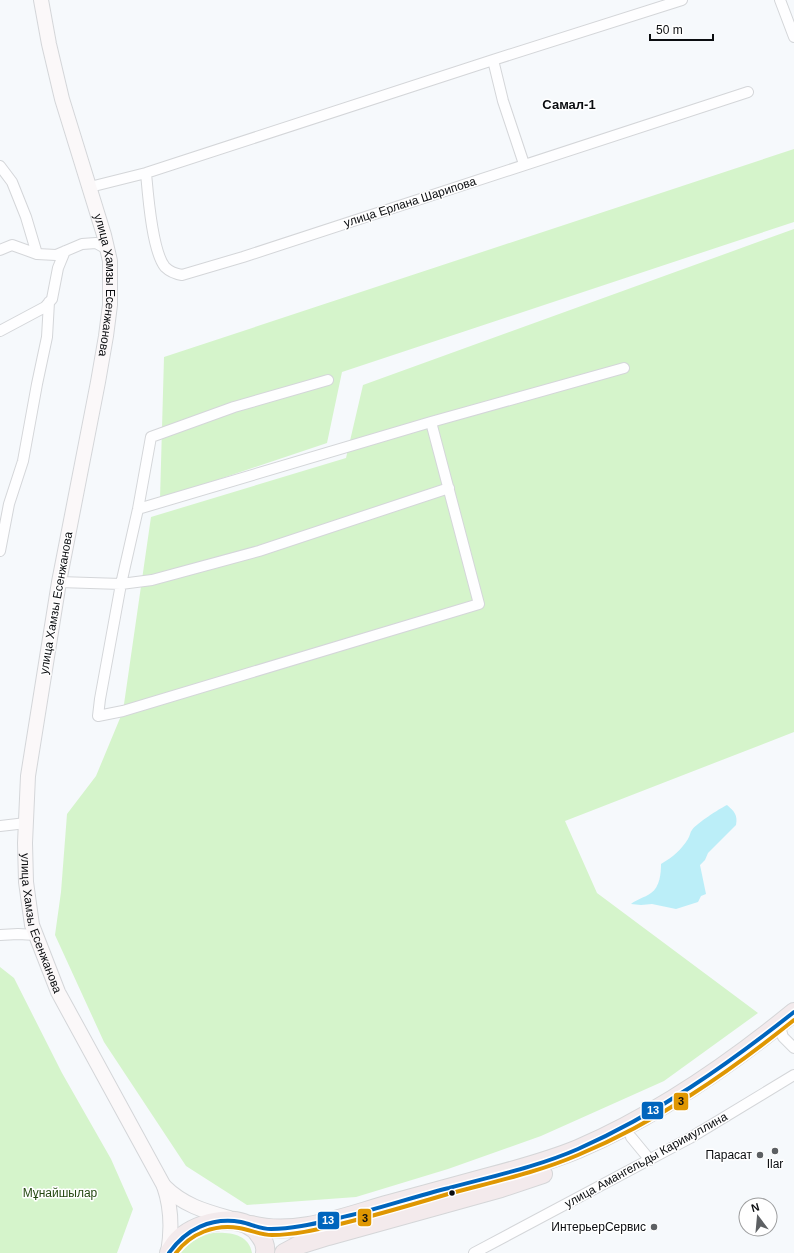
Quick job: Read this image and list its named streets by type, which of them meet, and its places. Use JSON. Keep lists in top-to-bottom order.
{
  "streets": {
    "street": ["улица Ерлана Шарипова", "улица Хамзы Есенжанова", "улица Амангельды Каримуллина"]
  },
  "districts": ["Самал-1"],
  "parks": ["Мұнайшылар"],
  "places": ["Ilar", "Парасат", "ИнтерьерСервис"],
  "lines": ["transit line 13", "transit line 3"],
  "scale_bar": "50 m",
  "north": "top"
}
